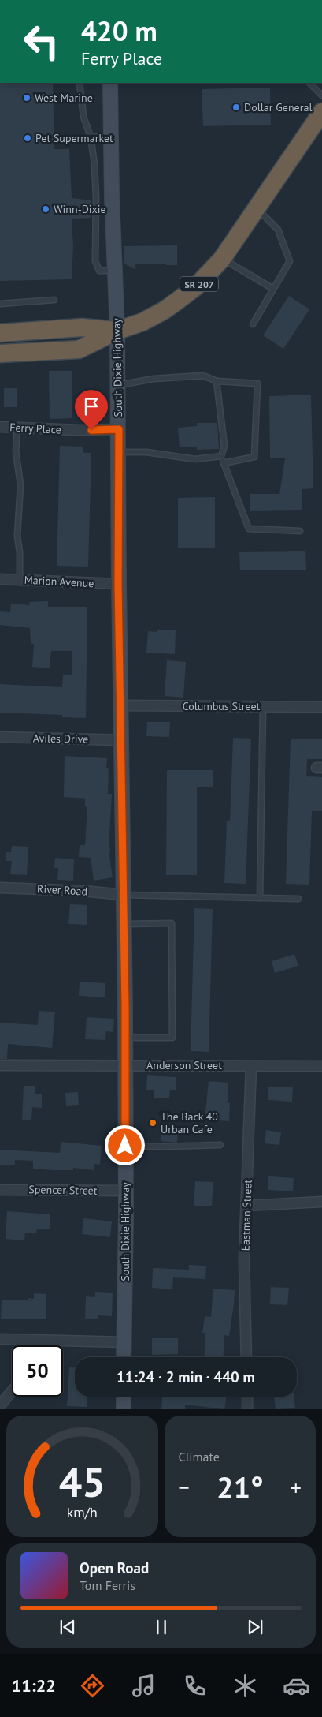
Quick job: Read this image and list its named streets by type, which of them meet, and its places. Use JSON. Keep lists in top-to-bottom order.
{
  "streets": {
    "highway": ["SR 207"],
    "main road": ["South Dixie Highway"],
    "street": [
      "Ferry Place",
      "Marion Avenue",
      "Columbus Street",
      "Aviles Drive",
      "River Road",
      "Anderson Street",
      "Spencer Street",
      "Eastman Street"
    ]
  },
  "crossings": [
    ["SR 207", "South Dixie Highway"],
    ["South Dixie Highway", "Ferry Place"],
    ["South Dixie Highway", "Marion Avenue"],
    ["South Dixie Highway", "Columbus Street"],
    ["South Dixie Highway", "Aviles Drive"],
    ["South Dixie Highway", "River Road"],
    ["South Dixie Highway", "Anderson Street"],
    ["South Dixie Highway", "Spencer Street"],
    ["Anderson Street", "Eastman Street"]
  ],
  "places": [
    "West Marine",
    "Dollar General",
    "Pet Supermarket",
    "Winn-Dixie",
    "The Back 40 Urban Cafe"
  ],
  "page": {
    "turn": ["420 m", "Ferry Place"],
    "limit": "50",
    "trip": "11:24 · 2 min · 440 m",
    "tile": "Climate",
    "heat": ["−", "21°", "+"],
    "song": ["Open Road", "Tom Ferris"],
    "tabs": "11:22",
    "gauge": ["45", "km/h"]
  }
}
